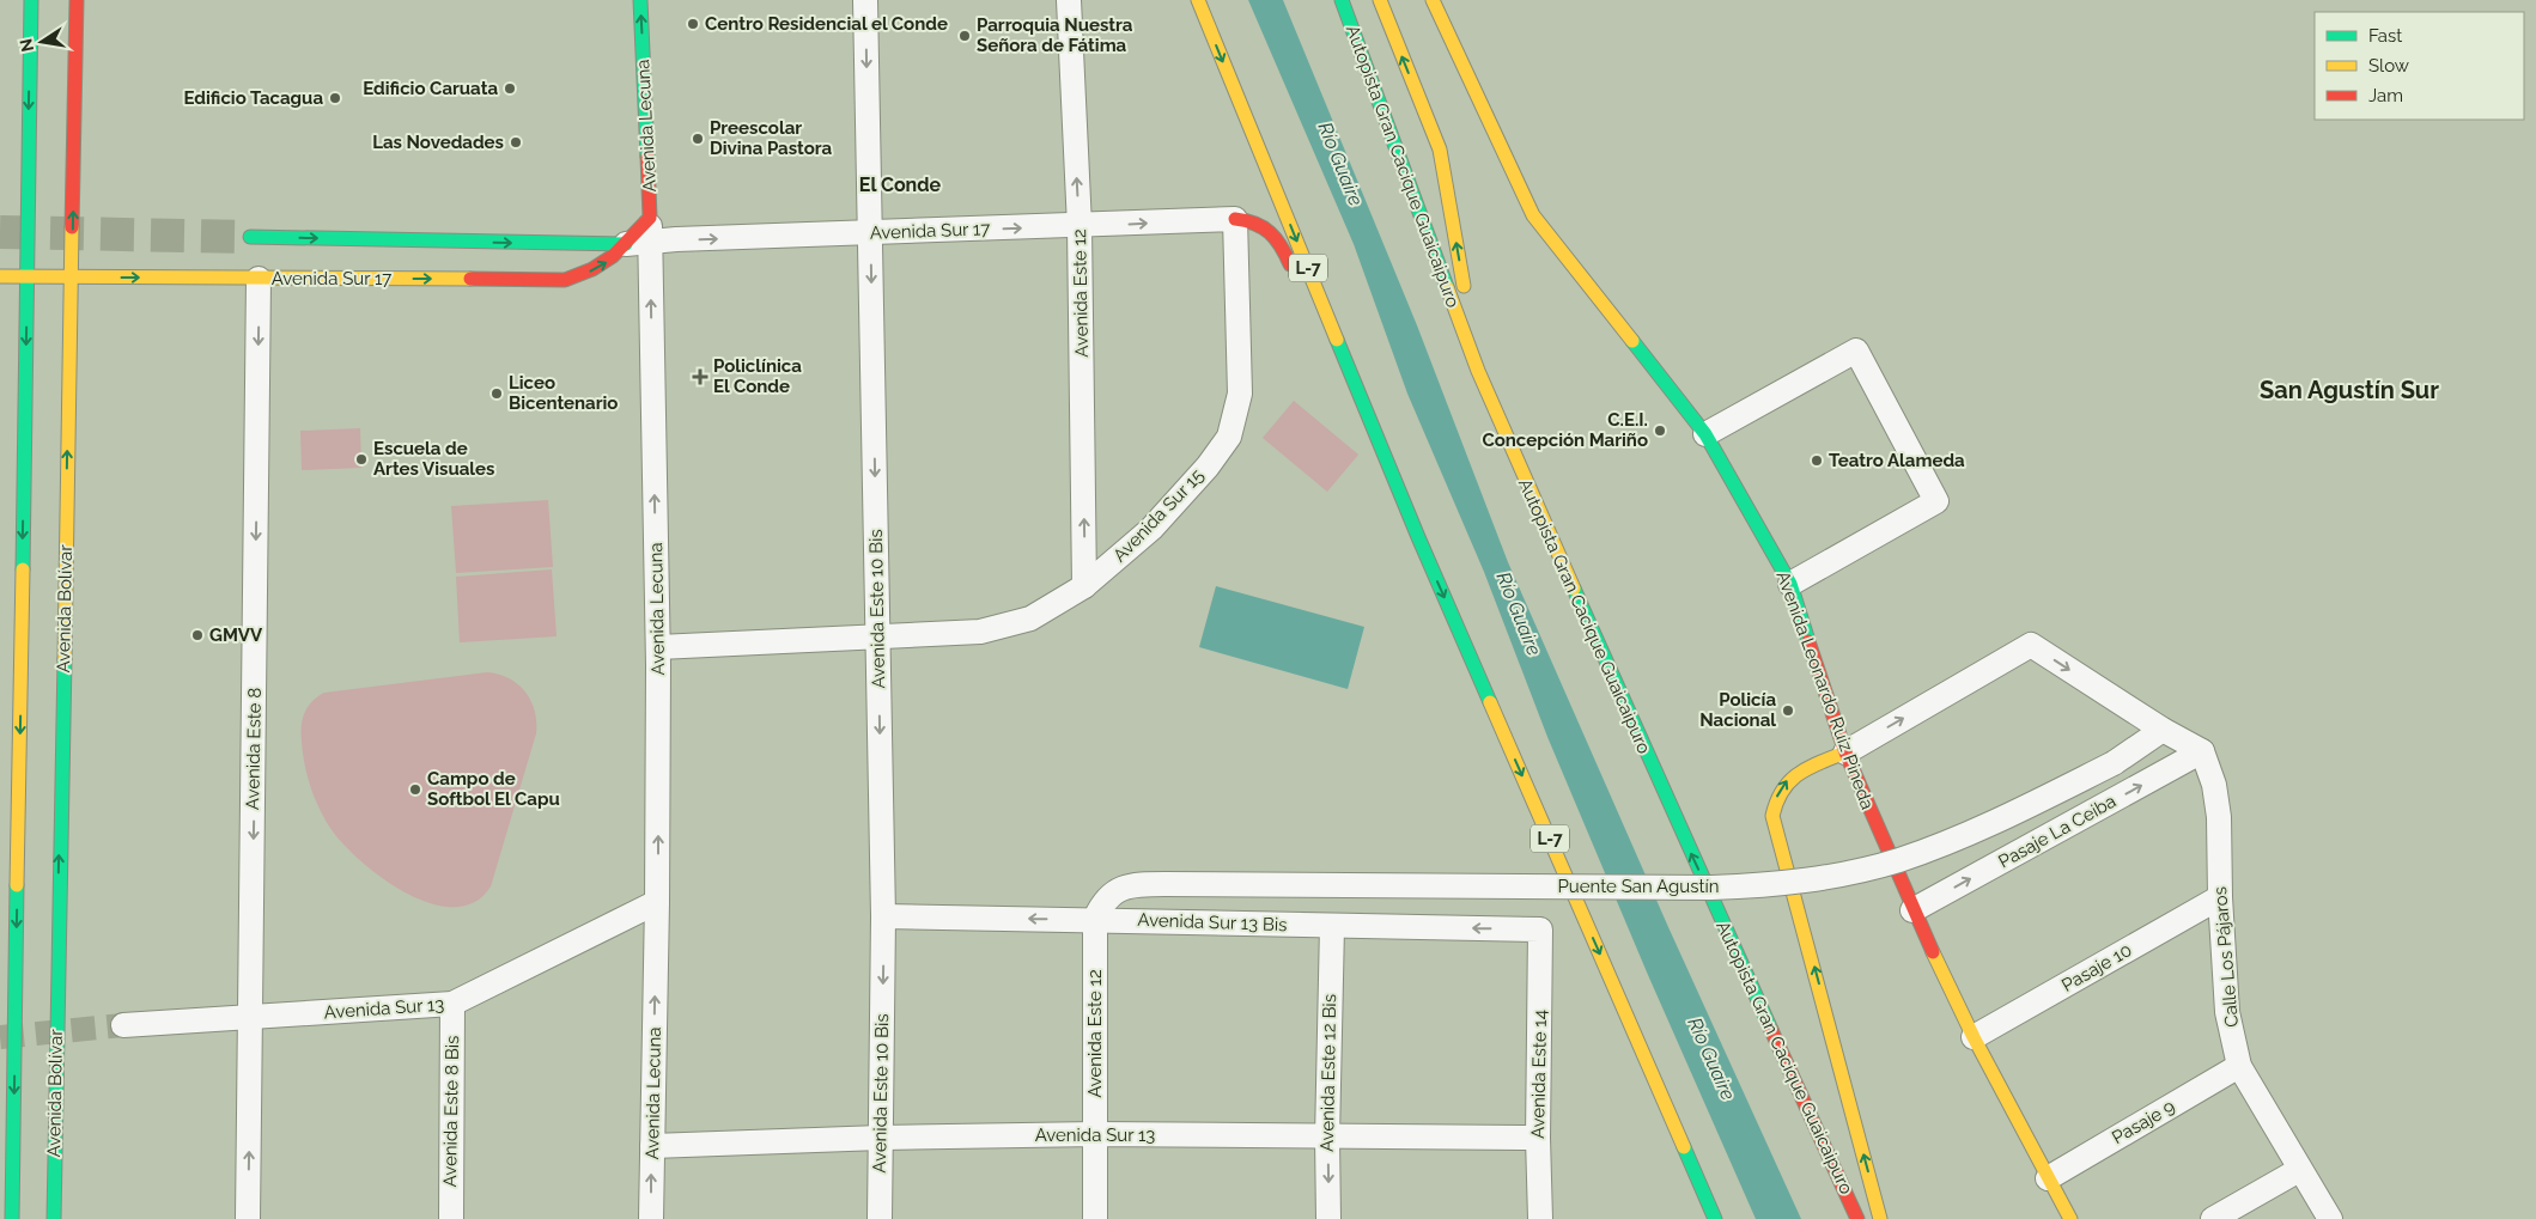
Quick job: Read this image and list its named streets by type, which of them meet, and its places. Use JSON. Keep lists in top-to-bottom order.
{
  "streets": {
    "main road": [
      "Avenida Lecuna",
      "Autopista Gran Cacique Guaicaipuro",
      "Avenida Sur 17",
      "L-7",
      "Avenida Bolívar",
      "Avenida Leonardo Ruiz Pineda"
    ],
    "street": [
      "Avenida Este 12",
      "Avenida Sur 15",
      "Avenida Este 10 Bis",
      "Avenida Este 8",
      "Pasaje La Ceiba",
      "Puente San Agustín",
      "Avenida Sur 13 Bis",
      "Calle Los Pájaros",
      "Pasaje 10",
      "Avenida Sur 13",
      "Avenida Este 12 Bis",
      "Avenida Este 14",
      "Avenida Este 8 Bis",
      "Pasaje 9"
    ]
  },
  "crossings": [
    ["Avenida Lecuna", "Avenida Sur 17"],
    ["Avenida Lecuna", "Avenida Sur 15"],
    ["Avenida Lecuna", "Avenida Sur 13"],
    ["Avenida Sur 17", "Avenida Este 12"],
    ["Avenida Sur 17", "Avenida Sur 15"],
    ["Avenida Sur 17", "Avenida Bolívar"],
    ["Avenida Sur 17", "Avenida Este 10 Bis"],
    ["Avenida Sur 17", "Avenida Este 8"],
    ["Avenida Este 12", "Avenida Sur 15"],
    ["Avenida Este 12", "Puente San Agustín"],
    ["Avenida Este 12", "Avenida Sur 13 Bis"],
    ["Avenida Este 12", "Avenida Sur 13"],
    ["Avenida Sur 15", "Avenida Este 10 Bis"],
    ["Avenida Este 10 Bis", "Avenida Sur 13 Bis"],
    ["Avenida Este 10 Bis", "Avenida Sur 13"],
    ["Avenida Leonardo Ruiz Pineda", "Pasaje La Ceiba"],
    ["Avenida Leonardo Ruiz Pineda", "Pasaje 10"],
    ["Avenida Leonardo Ruiz Pineda", "Pasaje 9"],
    ["Avenida Este 8", "Avenida Sur 13"],
    ["Pasaje La Ceiba", "Calle Los Pájaros"],
    ["Puente San Agustín", "Avenida Sur 13 Bis"],
    ["Avenida Sur 13 Bis", "Avenida Este 12 Bis"],
    ["Avenida Sur 13 Bis", "Avenida Este 14"],
    ["Calle Los Pájaros", "Pasaje 10"],
    ["Calle Los Pájaros", "Pasaje 9"],
    ["Avenida Sur 13", "Avenida Este 12 Bis"],
    ["Avenida Sur 13", "Avenida Este 14"],
    ["Avenida Sur 13", "Avenida Este 8 Bis"]
  ],
  "one_way": [
    "Avenida Lecuna",
    "Autopista Gran Cacique Guaicaipuro",
    "Avenida Sur 17",
    "Avenida Este 12",
    "Avenida Este 10 Bis",
    "Pasaje La Ceiba",
    "Avenida Sur 13 Bis"
  ],
  "districts": ["El Conde", "San Agustín Sur"],
  "water": ["Río Guaire"],
  "places": {
    "other": [
      "Centro Residencial el Conde",
      "Parroquia Nuestra Señora de Fátima",
      "Edificio Caruata",
      "Edificio Tacagua",
      "Preescolar Divina Pastora",
      "Las Novedades",
      "Liceo Bicentenario",
      "C.E.I. Concepción Mariño",
      "Escuela de Artes Visuales",
      "Teatro Alameda",
      "GMVV",
      "Policía Nacional",
      "Campo de Softbol El Capu"
    ],
    "health": ["Policlínica El Conde"]
  },
  "legend": ["Fast", "Slow", "Jam"],
  "north": "left"
}
